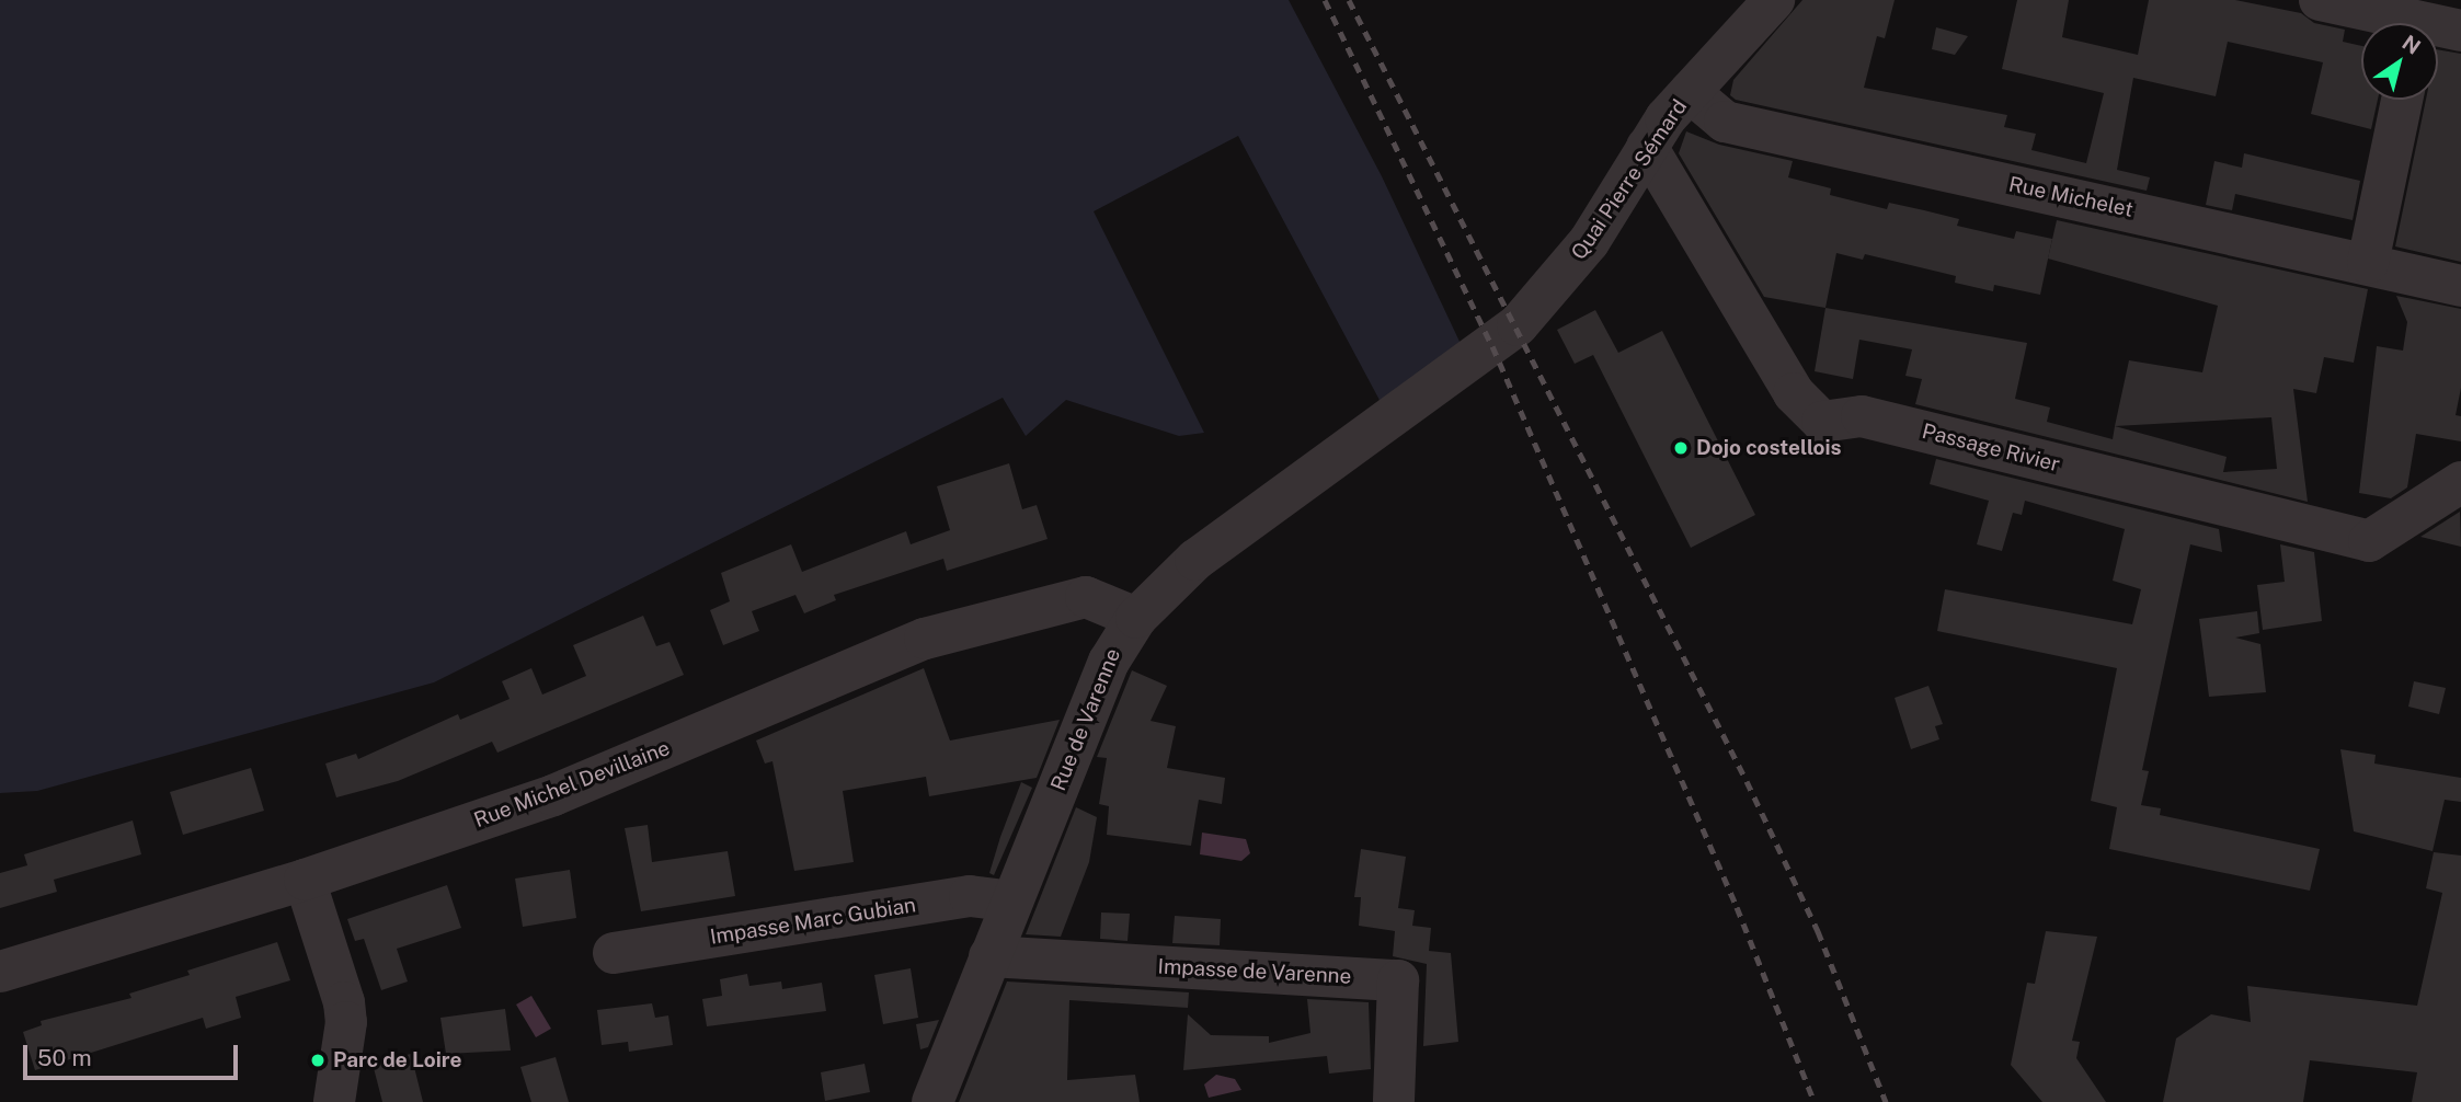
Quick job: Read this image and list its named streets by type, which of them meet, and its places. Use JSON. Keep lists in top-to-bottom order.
{
  "streets": {
    "street": [
      "Quai Pierre Sémard",
      "Rue Michelet",
      "Passage Rivier",
      "Rue de Varenne",
      "Rue Michel Devillaine",
      "Impasse Marc Gubian",
      "Impasse de Varenne"
    ]
  },
  "crossings": [
    ["Quai Pierre Sémard", "Rue Michelet"],
    ["Quai Pierre Sémard", "Passage Rivier"],
    ["Quai Pierre Sémard", "Rue de Varenne"],
    ["Rue de Varenne", "Rue Michel Devillaine"],
    ["Rue de Varenne", "Impasse Marc Gubian"],
    ["Rue de Varenne", "Impasse de Varenne"]
  ],
  "places": ["Dojo costellois", "Parc de Loire"],
  "scale_bar": "50 m",
  "north": "top right"
}
